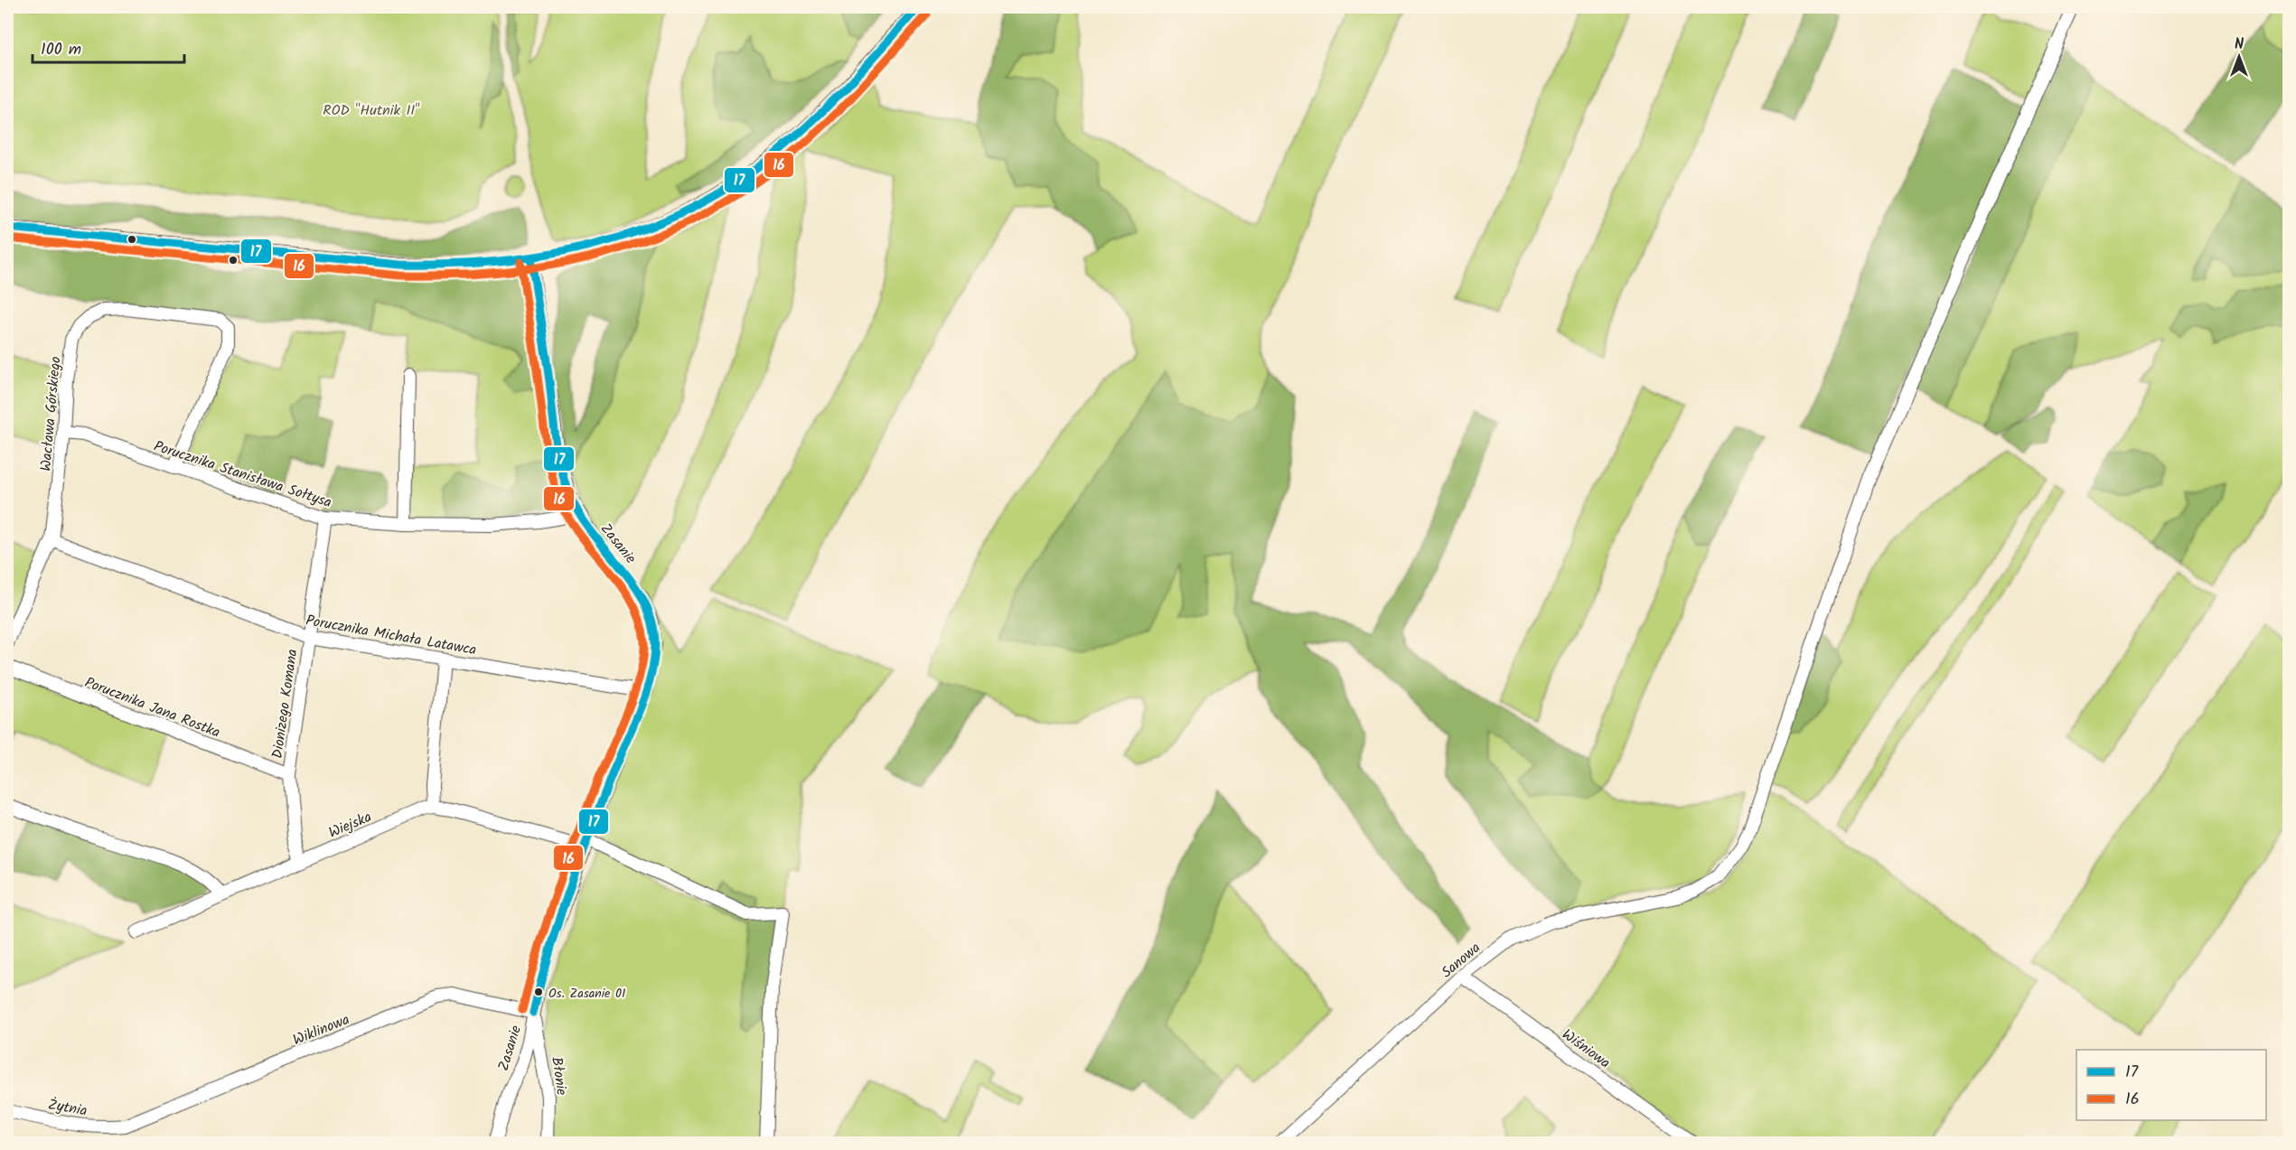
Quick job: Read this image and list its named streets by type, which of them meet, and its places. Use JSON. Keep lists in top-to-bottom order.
{
  "streets": {
    "street": [
      "Wacława Górskiego",
      "Porucznika Stanisława Sołtysa",
      "Zasanie",
      "Porucznika Michała Latawca",
      "Dionizego Komana",
      "Porucznika Jana Rostka",
      "Wiejska",
      "Sanowa",
      "Wiklinowa",
      "Wiśniowa",
      "Błonie",
      "Żytnia"
    ]
  },
  "crossings": [
    ["Wacława Górskiego", "Porucznika Stanisława Sołtysa"],
    ["Wacława Górskiego", "Porucznika Michała Latawca"],
    ["Porucznika Stanisława Sołtysa", "Zasanie"],
    ["Porucznika Stanisława Sołtysa", "Dionizego Komana"],
    ["Zasanie", "Porucznika Michała Latawca"],
    ["Zasanie", "Wiklinowa"],
    ["Zasanie", "Błonie"],
    ["Porucznika Michała Latawca", "Dionizego Komana"],
    ["Dionizego Komana", "Porucznika Jana Rostka"],
    ["Dionizego Komana", "Wiejska"],
    ["Sanowa", "Wiśniowa"],
    ["Wiklinowa", "Błonie"],
    ["Wiklinowa", "Żytnia"]
  ],
  "parks": ["ROD \"Hutnik II\""],
  "places": ["Os. Zasanie 01"],
  "lines": ["transit line 17", "transit line 16"],
  "legend": ["17", "16"],
  "scale_bar": "100 m",
  "north": "top"
}
